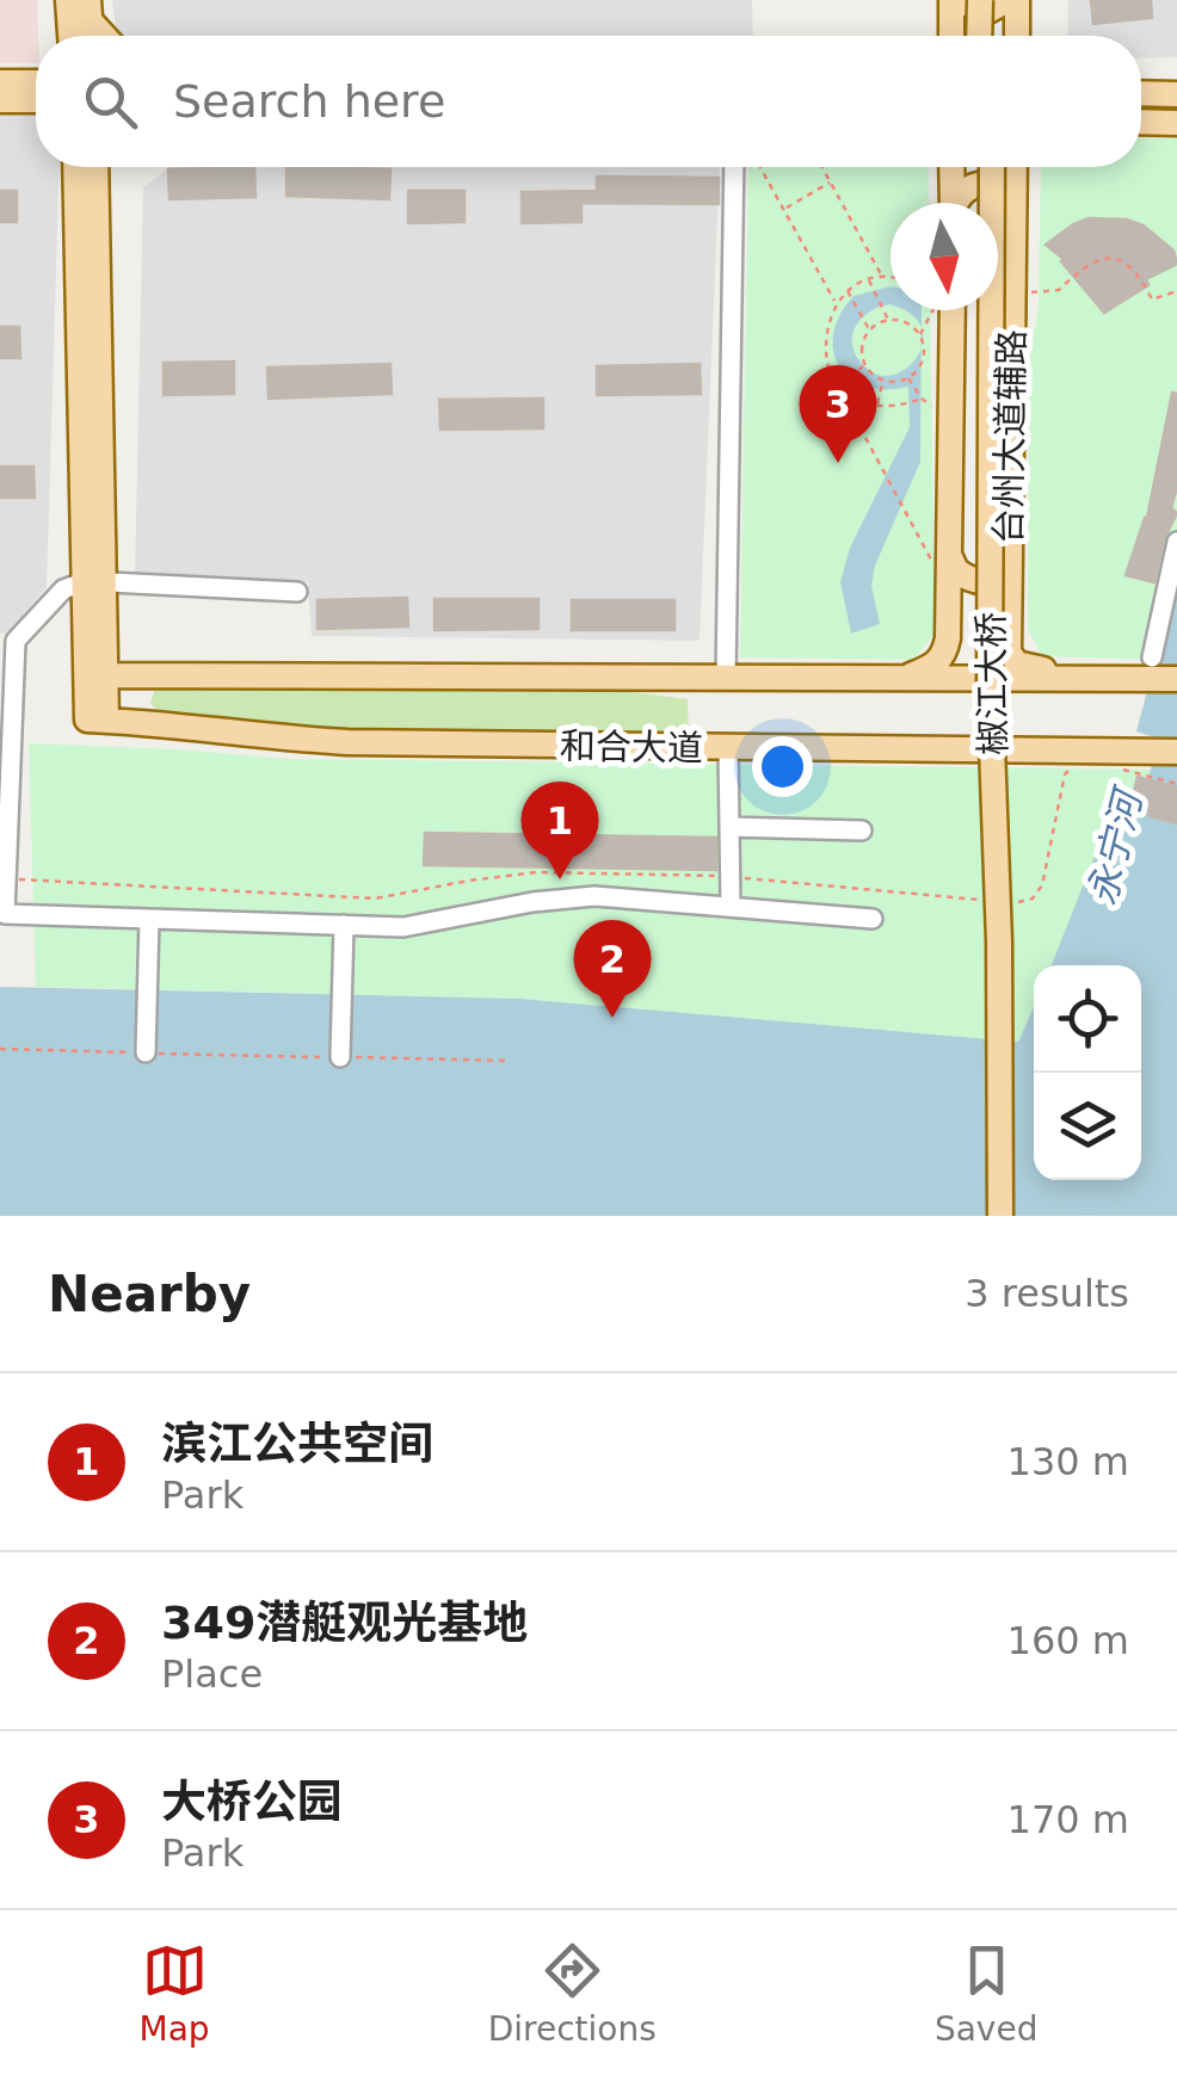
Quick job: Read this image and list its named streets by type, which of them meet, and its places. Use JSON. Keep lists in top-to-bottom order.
{
  "streets": {
    "main road": ["台州大道辅路", "椒江大桥", "和合大道"]
  },
  "crossings": [
    ["台州大道辅路", "和合大道"]
  ],
  "water": ["永宁河"],
  "north": "bottom",
  "page": {
    "search": "Search here",
    "pins": ["3", "1", "2"],
    "heading": ["Nearby", "3 results"],
    "list": [
      {
        "mark": "1",
        "name": "滨江公共空间",
        "note": "Park",
        "value": "130 m"
      },
      {
        "mark": "2",
        "name": "349潜艇观光基地",
        "note": "Place",
        "value": "160 m"
      },
      {
        "mark": "3",
        "name": "大桥公园",
        "note": "Park",
        "value": "170 m"
      }
    ],
    "nav": ["Map", "Directions", "Saved"]
  }
}
